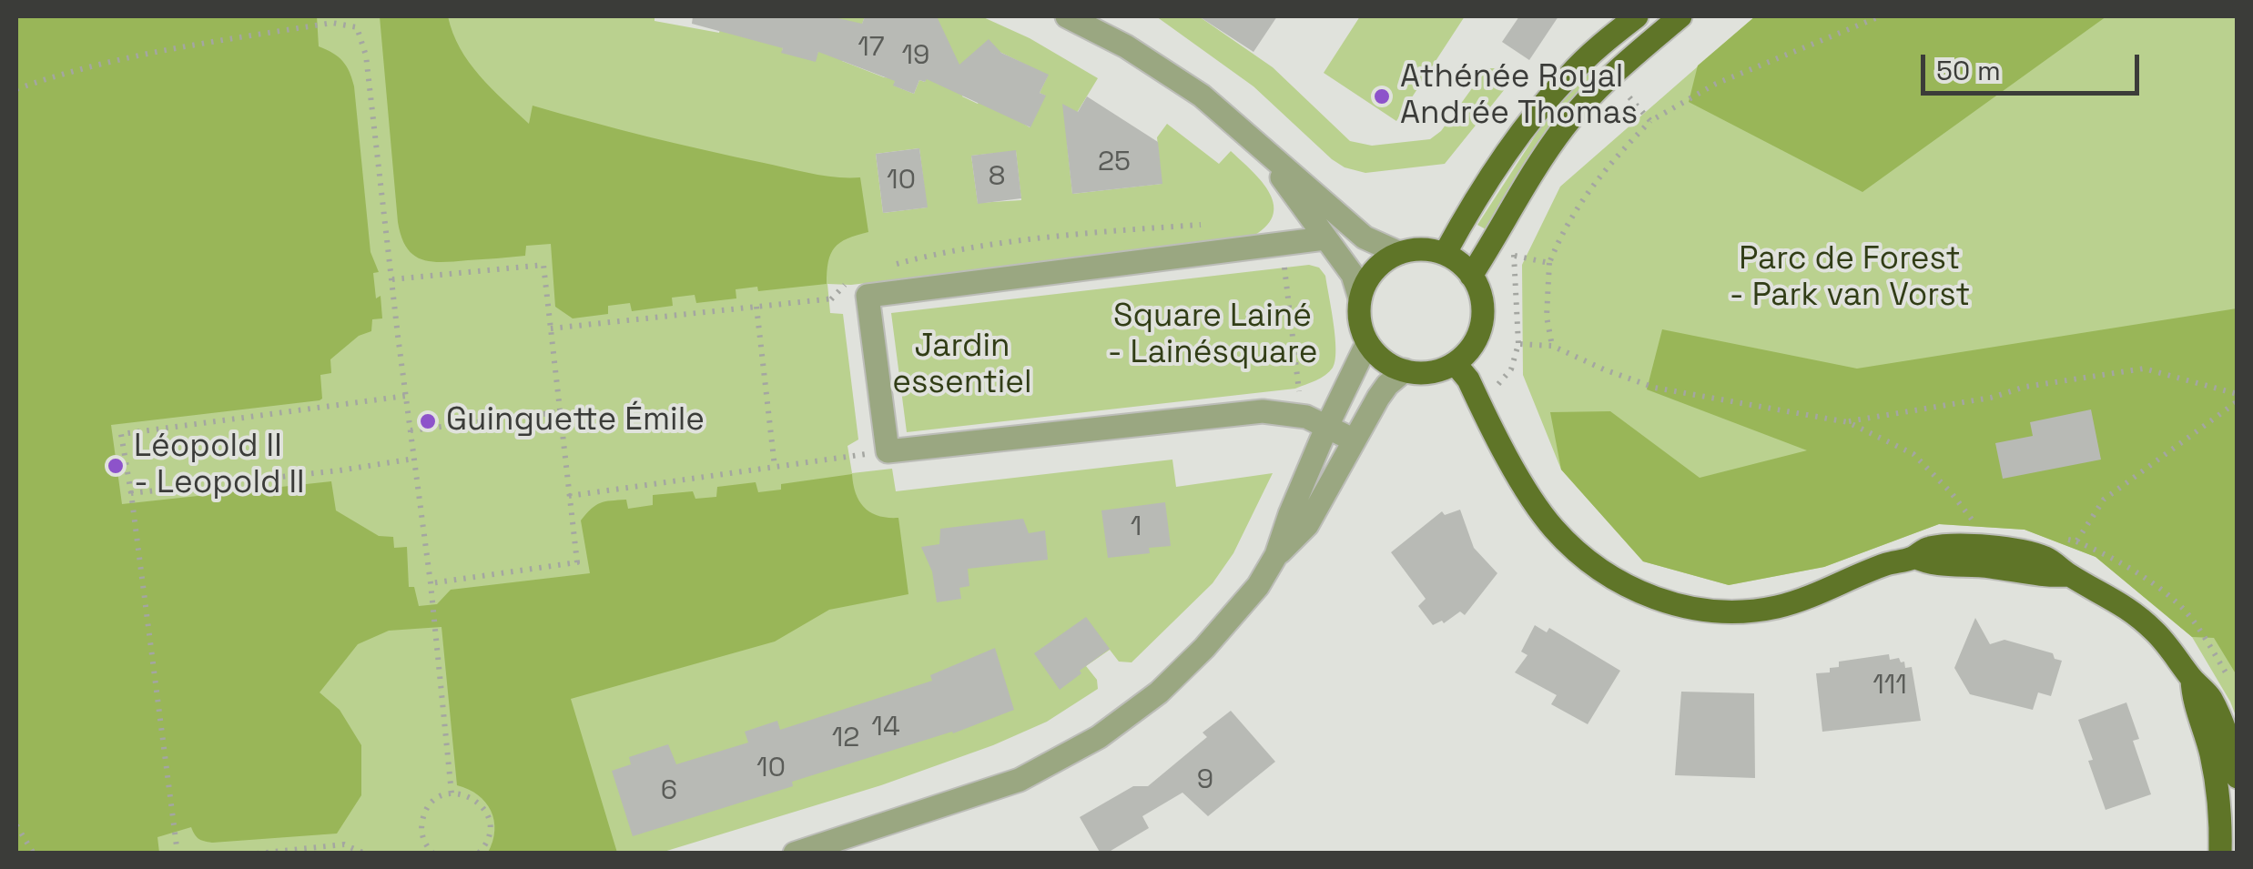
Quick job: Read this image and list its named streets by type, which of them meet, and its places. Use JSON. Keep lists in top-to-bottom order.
{
  "parks": ["Parc de Forest - Park van Vorst", "Square Lainé - Lainésquare", "Jardin essentiel"],
  "places": ["Athénée Royal Andrée Thomas", "Guinguette Émile", "Léopold II - Leopold II"],
  "house_numbers": [
    "17",
    "19",
    "25",
    "8",
    "10",
    "1",
    "111",
    "14",
    "12",
    "10",
    "9",
    "6"
  ],
  "scale_bar": "50 m"
}
